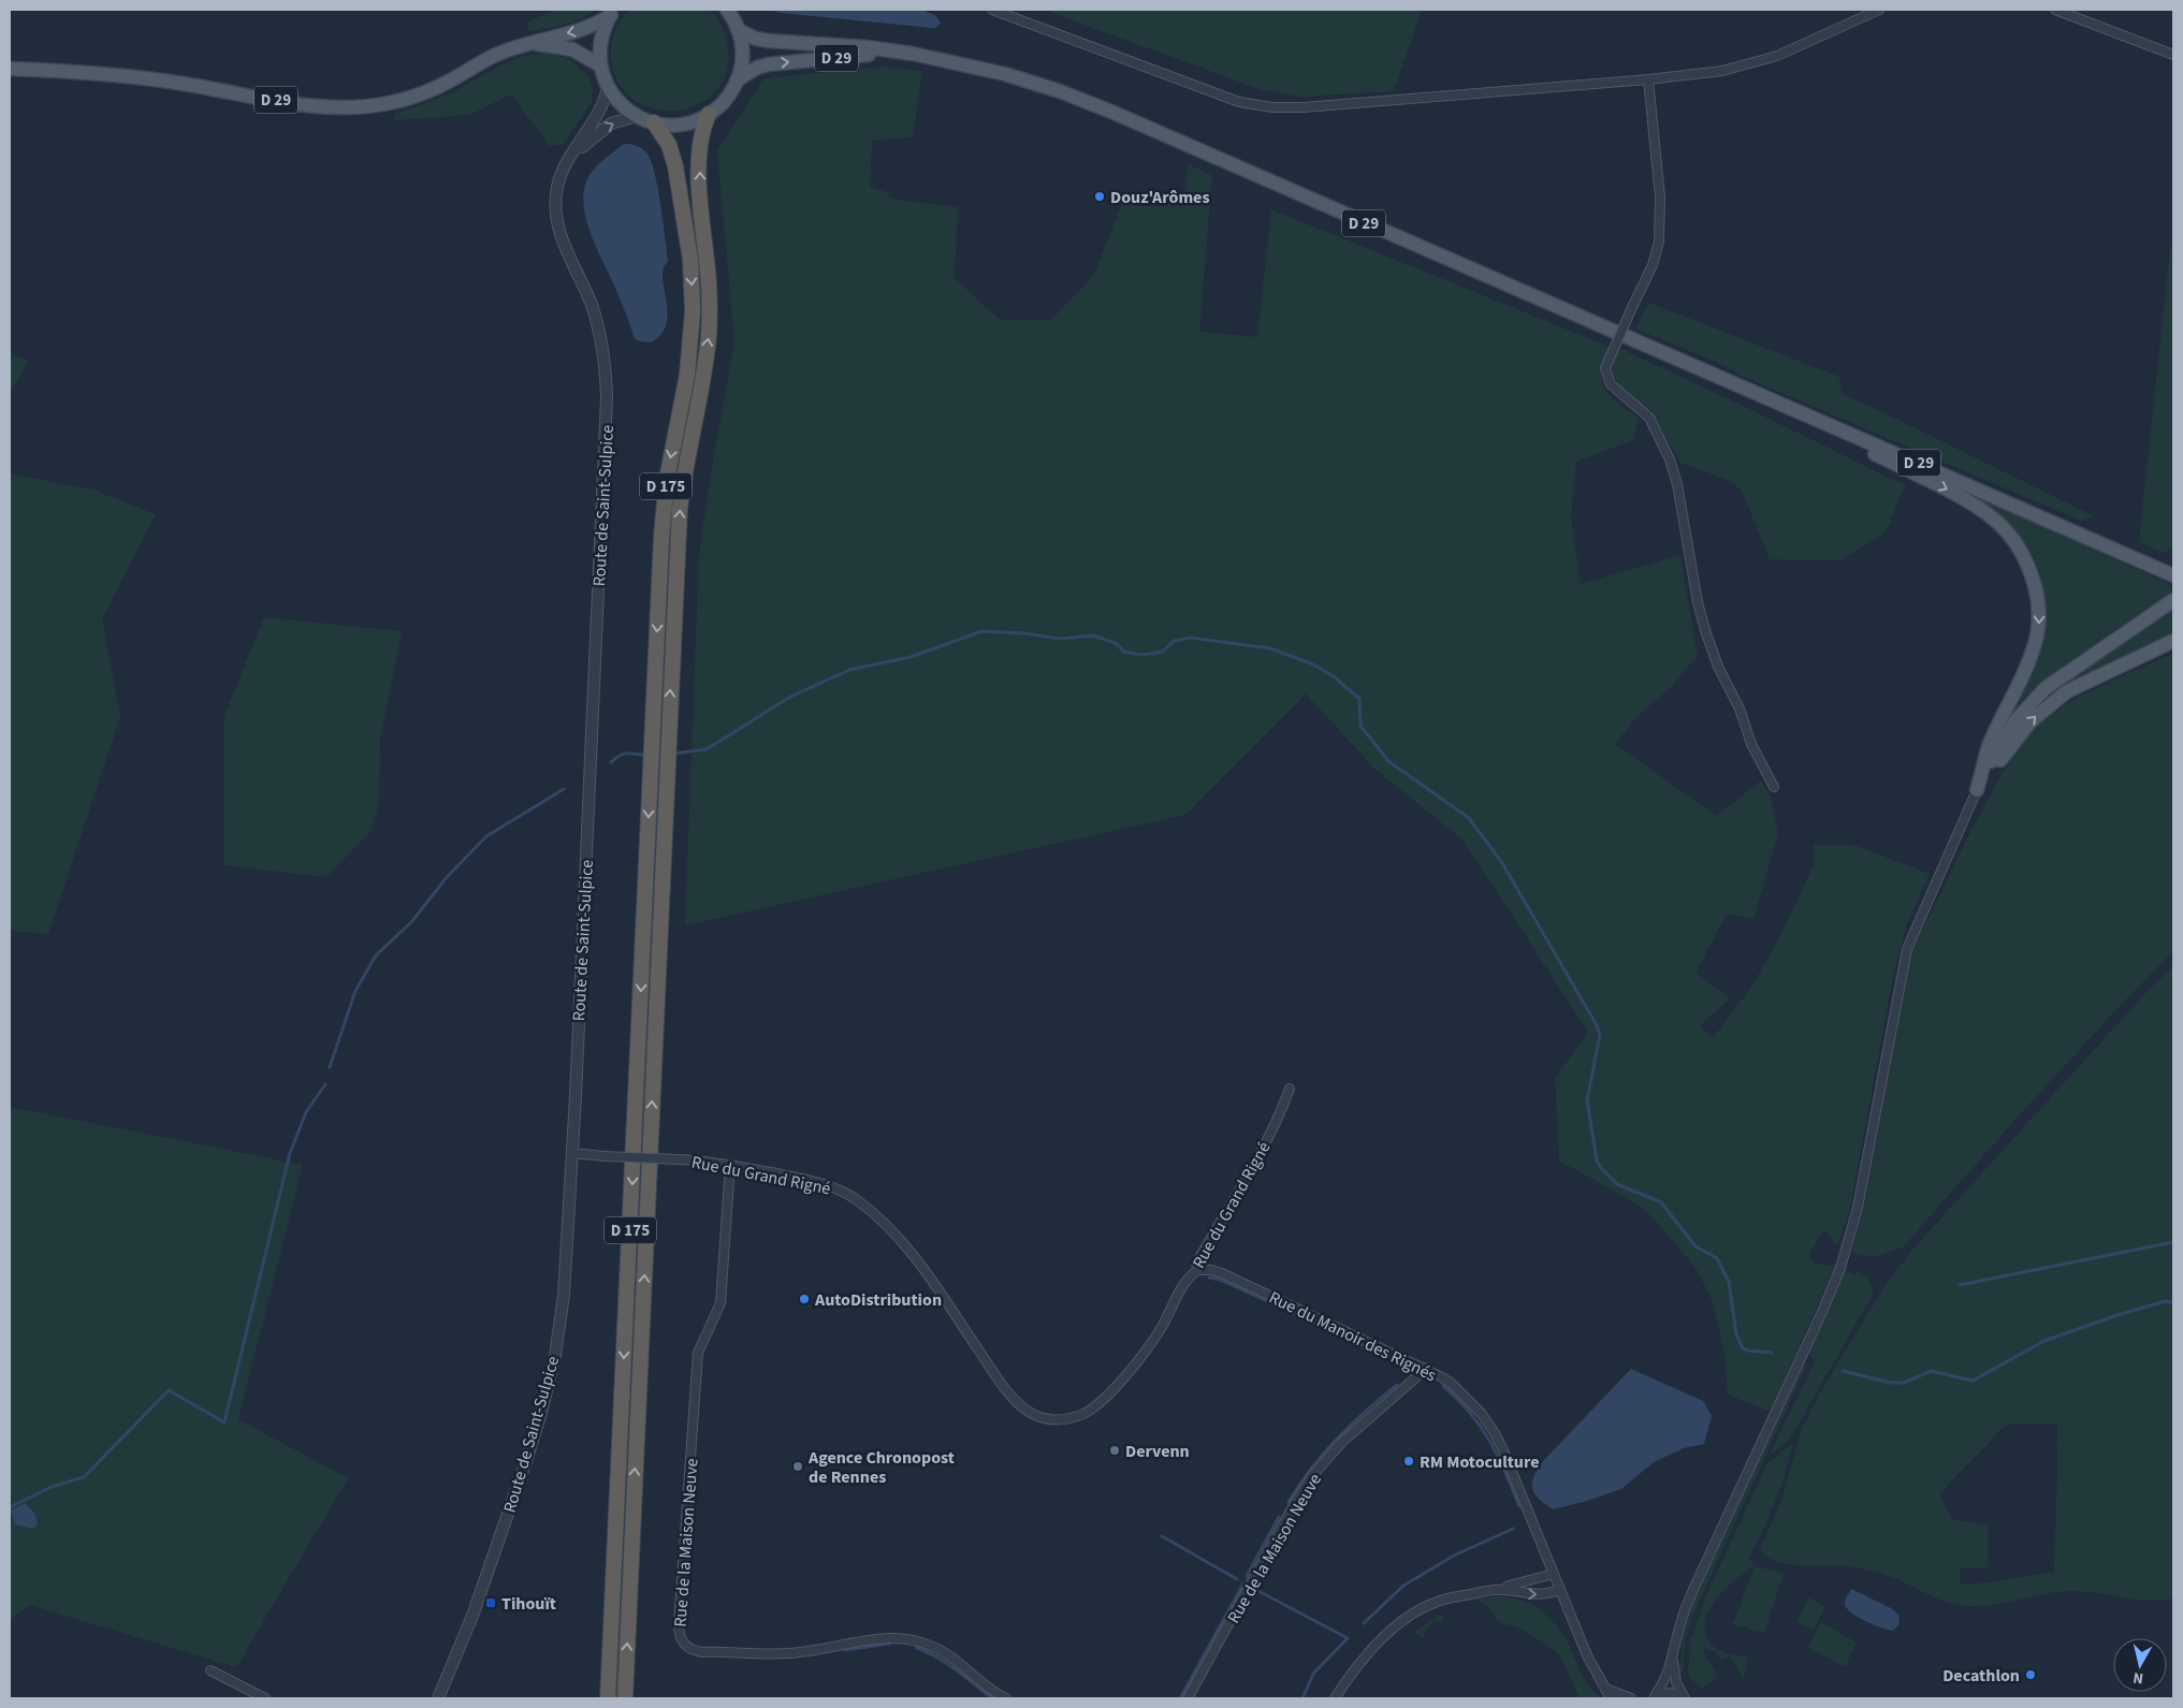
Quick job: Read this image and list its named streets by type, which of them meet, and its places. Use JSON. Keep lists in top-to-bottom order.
{
  "streets": {
    "highway": ["D 175"],
    "main road": ["D 29"],
    "street": [
      "Route de Saint-Sulpice",
      "Rue du Grand Rigné",
      "Rue du Manoir des Rignés",
      "Rue de la Maison Neuve"
    ]
  },
  "crossings": [
    ["Route de Saint-Sulpice", "Rue du Grand Rigné"],
    ["Rue du Grand Rigné", "Rue du Manoir des Rignés"],
    ["Rue du Grand Rigné", "Rue de la Maison Neuve"],
    ["Rue du Manoir des Rignés", "Rue de la Maison Neuve"]
  ],
  "places": {
    "other": [
      "Douz'Arômes",
      "AutoDistribution",
      "Dervenn",
      "RM Motoculture",
      "Agence Chronopost de Rennes",
      "Decathlon"
    ],
    "transit": ["Tihouït"]
  },
  "north": "bottom"
}
